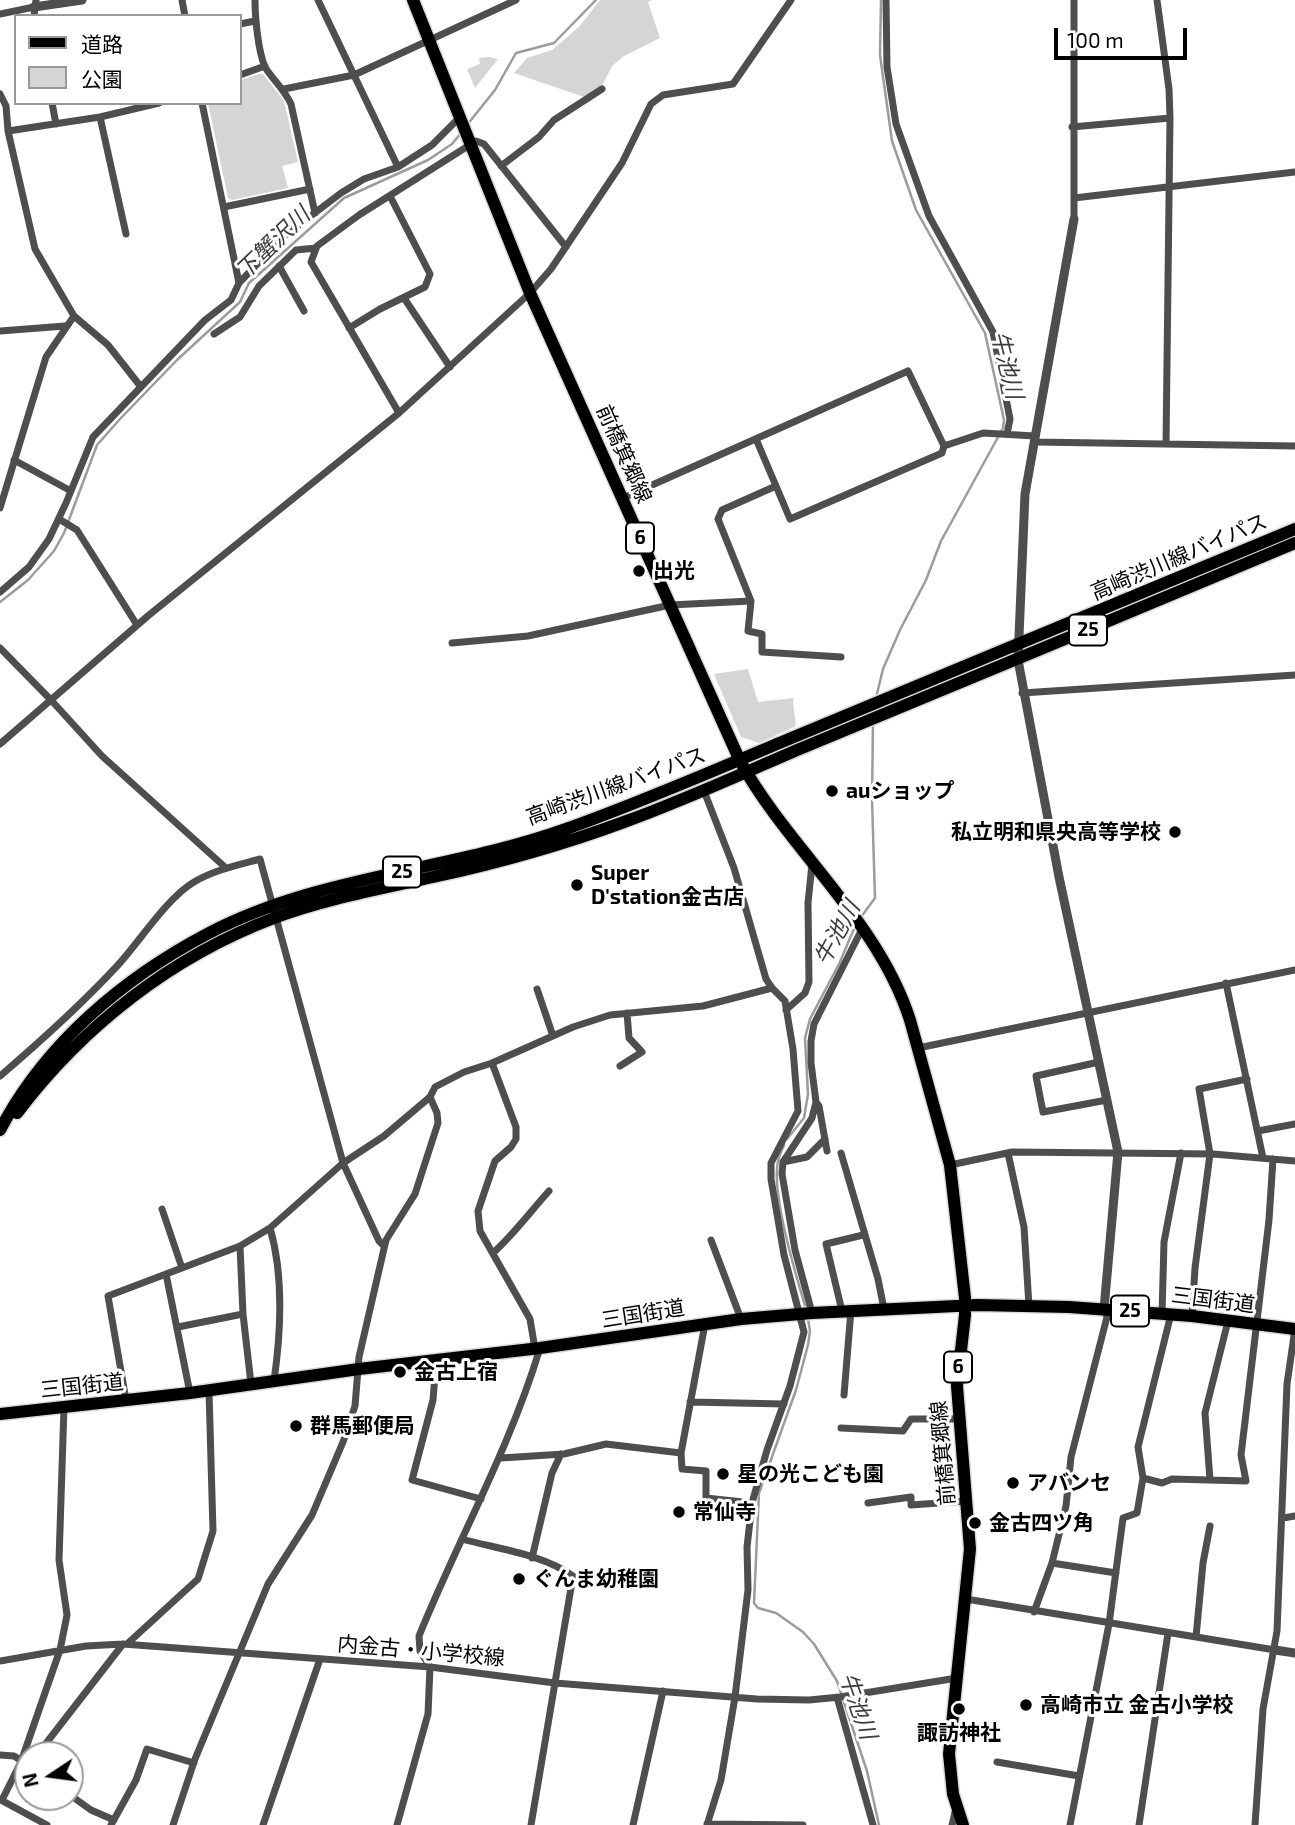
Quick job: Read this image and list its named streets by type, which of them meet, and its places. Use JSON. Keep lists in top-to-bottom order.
{
  "streets": {
    "main road": [
      "前橋箕郷線",
      "6",
      "高崎渋川線バイパス",
      "25",
      "三国街道"
    ],
    "street": ["内金古・小学校線"]
  },
  "crossings": [
    ["前橋箕郷線", "6"],
    ["前橋箕郷線", "高崎渋川線バイパス"],
    ["前橋箕郷線", "三国街道"],
    ["前橋箕郷線", "内金古・小学校線"]
  ],
  "water": ["下蟹沢川", "牛池川"],
  "places": [
    "出光",
    "auショップ",
    "私立明和県央高等学校",
    "Super D'station金古店",
    "金古上宿",
    "群馬郵便局",
    "星の光こども園",
    "アバンセ",
    "常仙寺",
    "金古四ツ角",
    "ぐんま幼稚園",
    "高崎市立 金古小学校",
    "諏訪神社"
  ],
  "legend": ["道路", "公園"],
  "scale_bar": "100 m",
  "north": "left"
}
